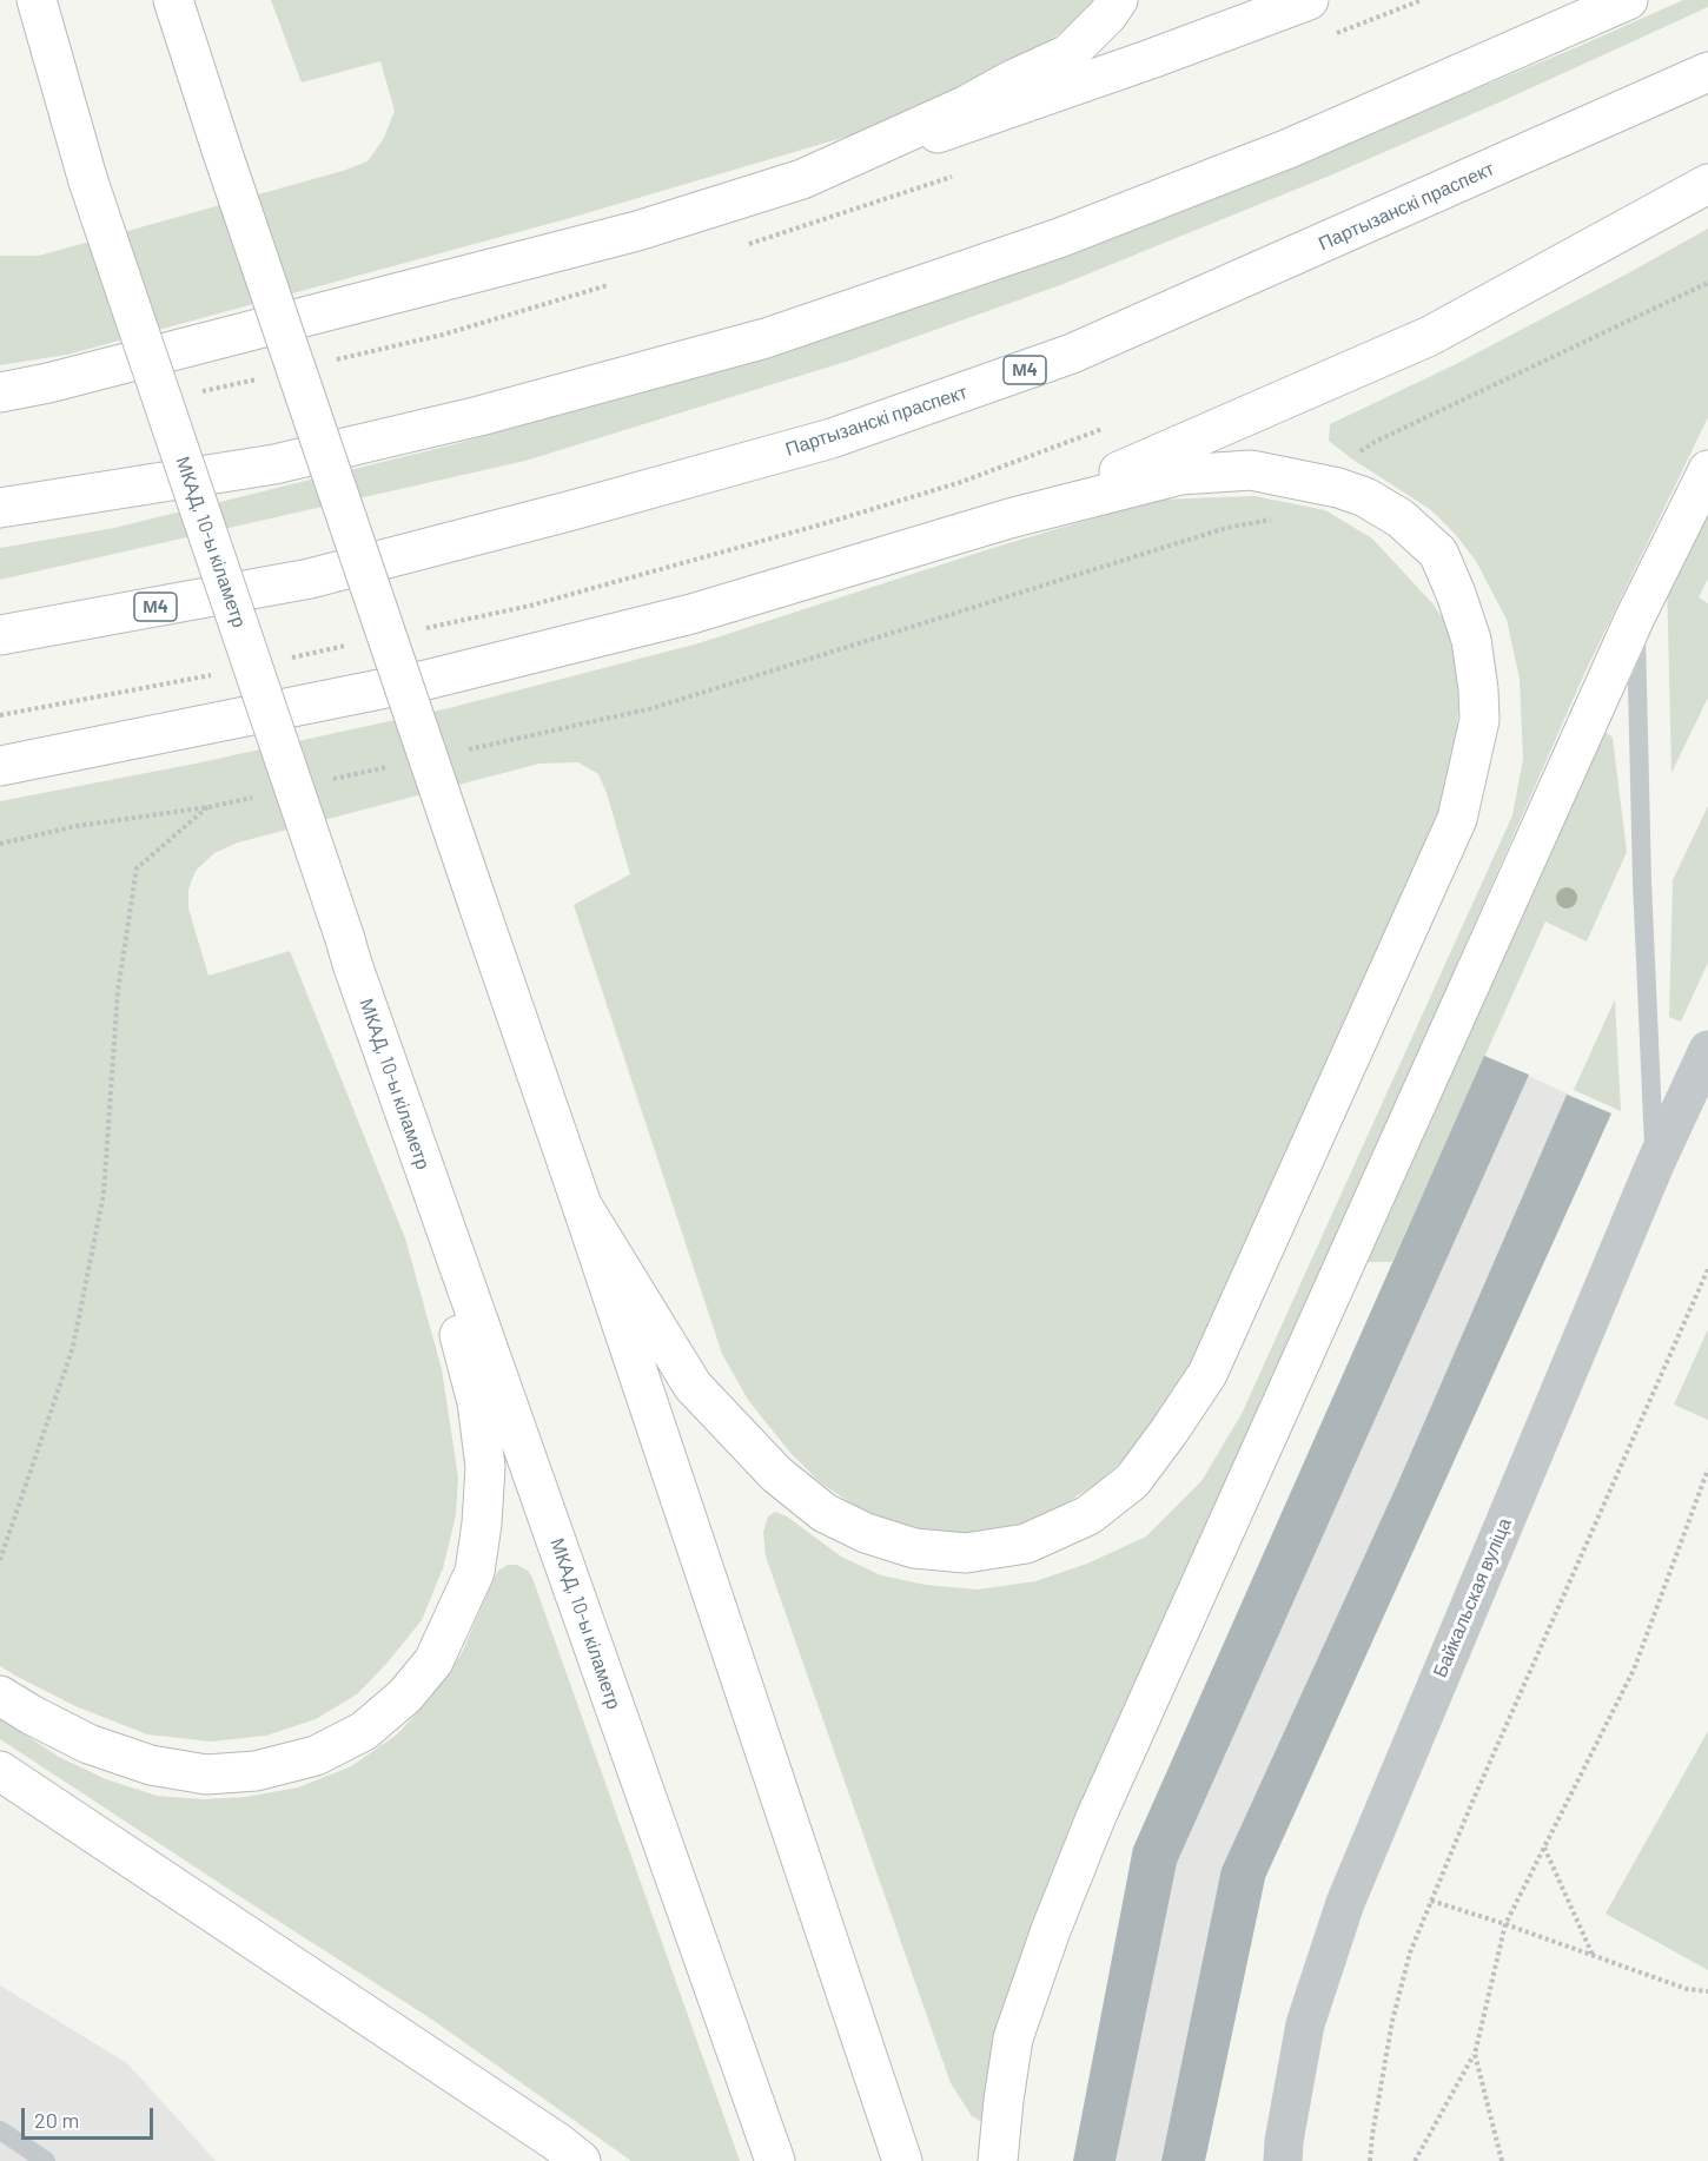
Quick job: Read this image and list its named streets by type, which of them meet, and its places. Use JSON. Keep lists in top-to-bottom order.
{
  "streets": {
    "main road": ["Партызанскі праспект", "М4", "МКАД, 10-ы кіламетр"],
    "street": ["Байкальская вуліца"]
  },
  "scale_bar": "20 m"
}
